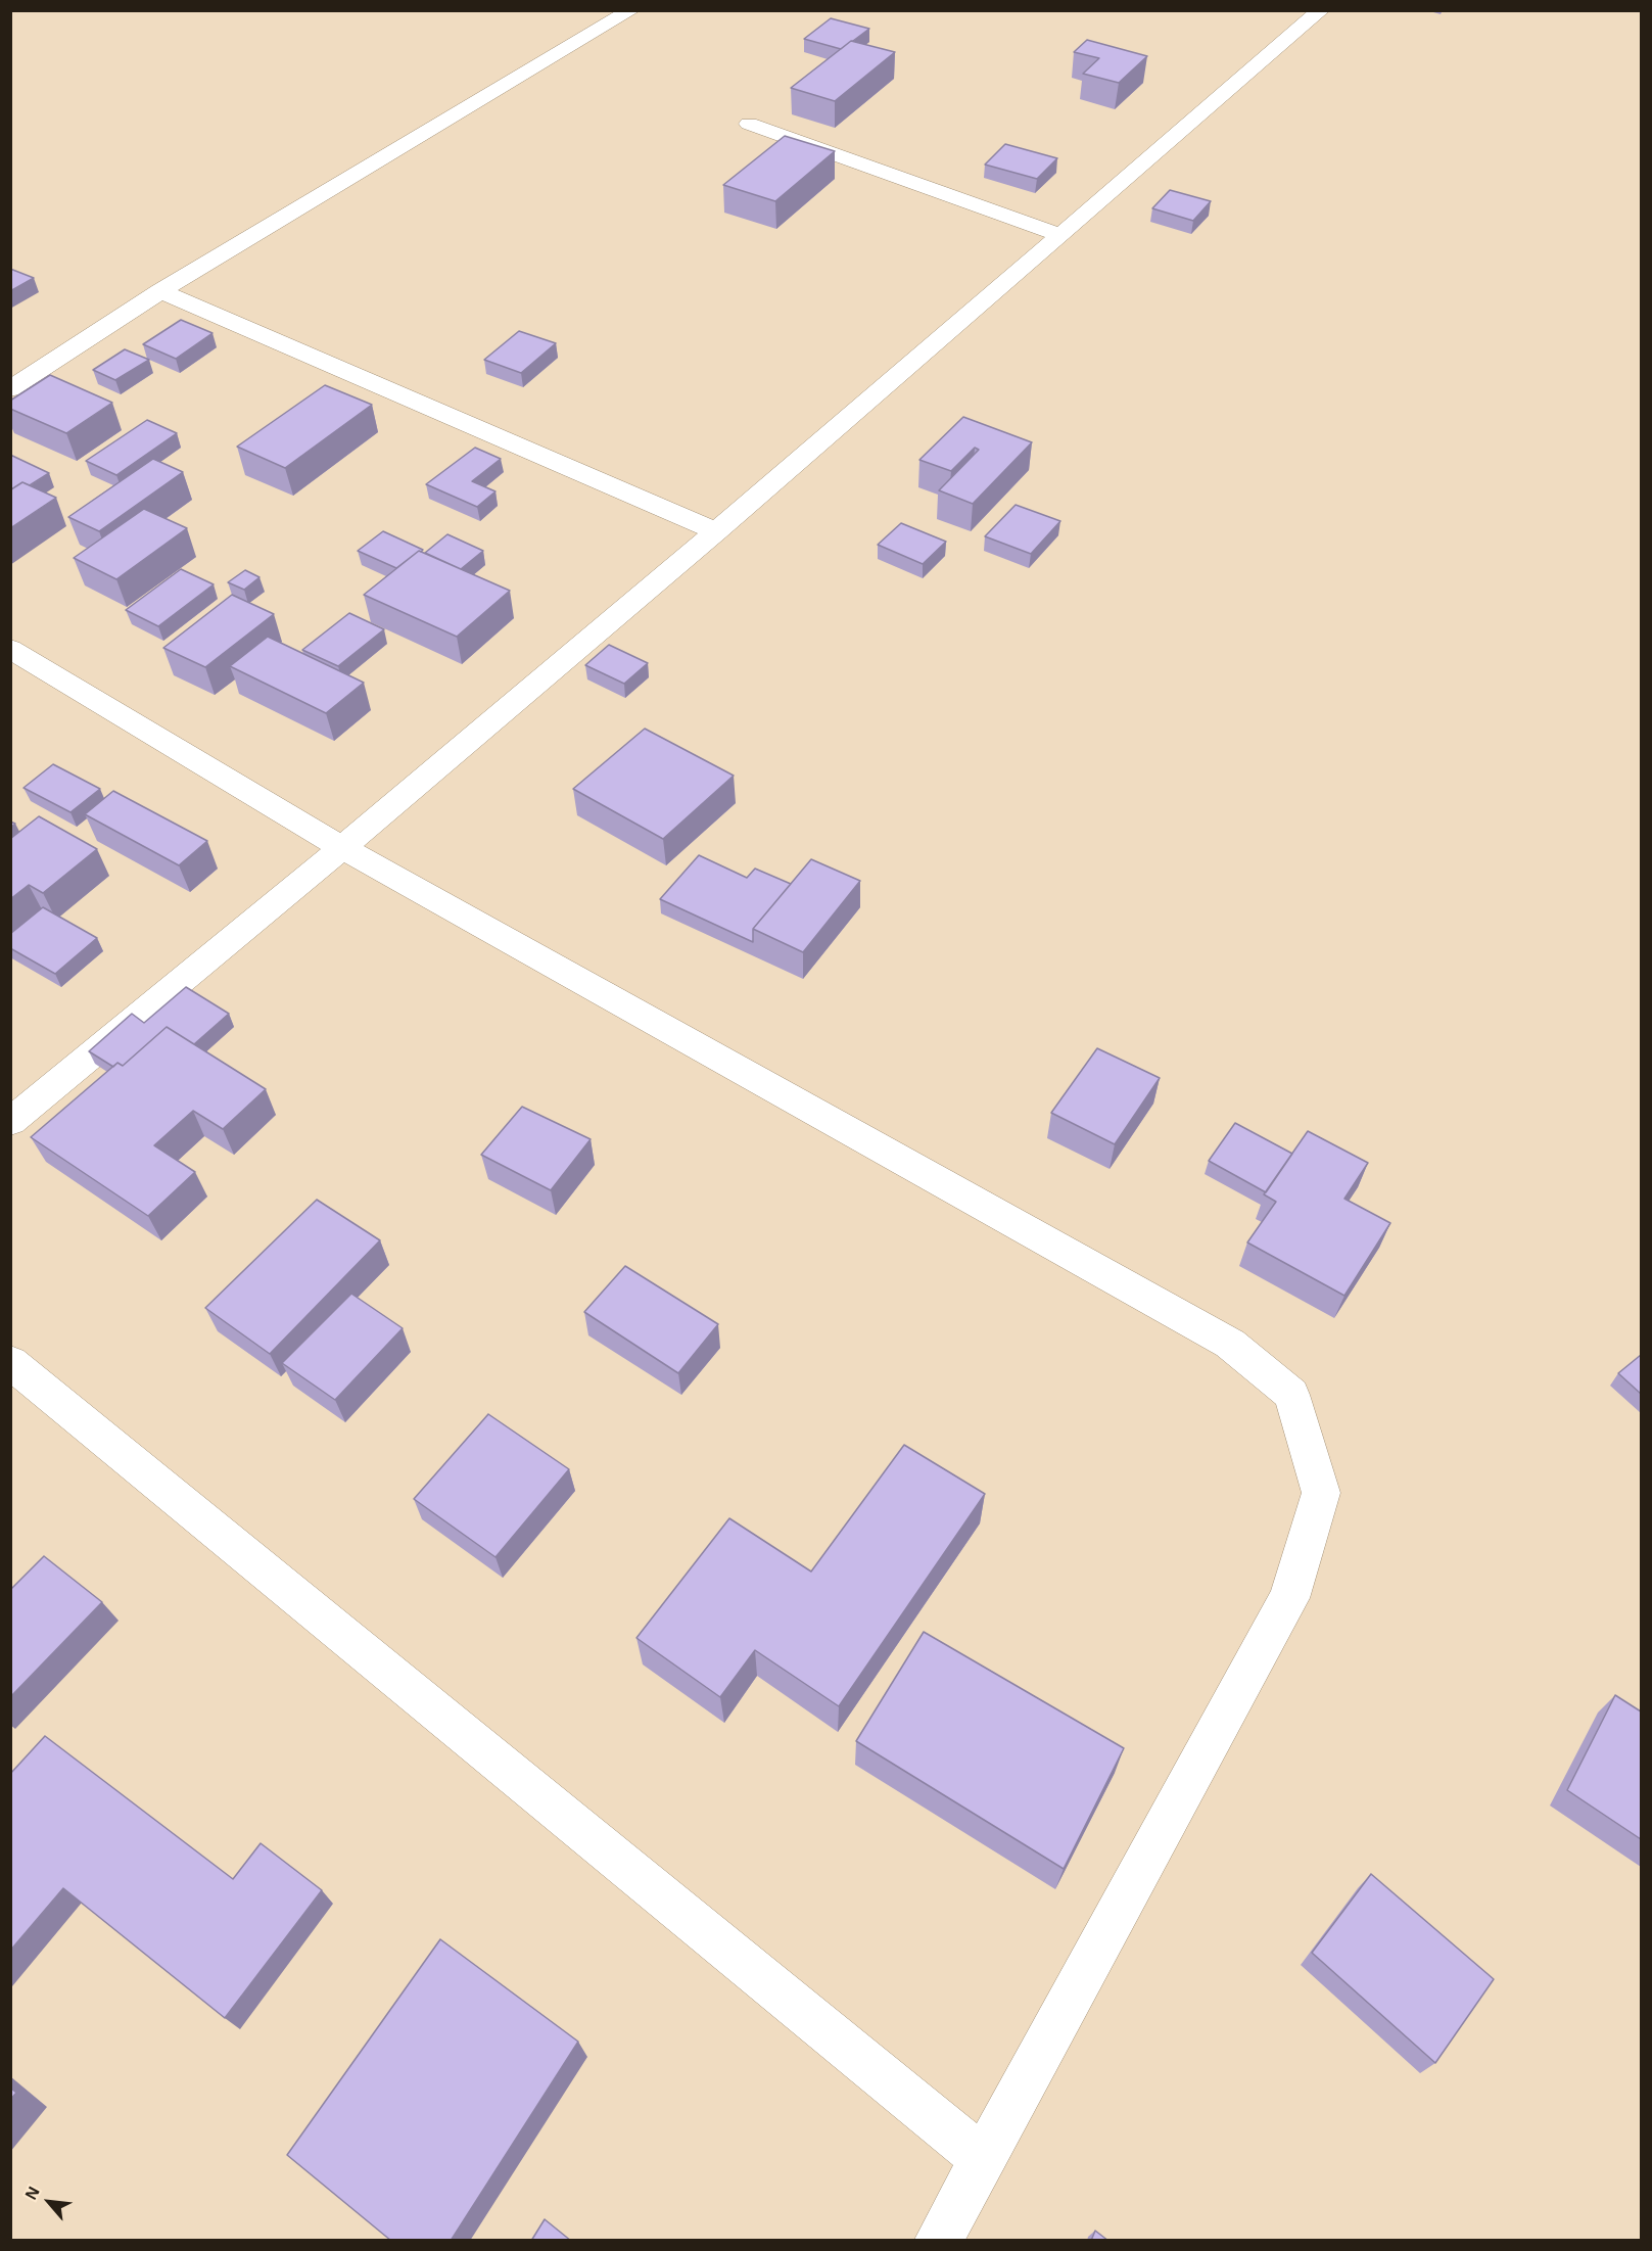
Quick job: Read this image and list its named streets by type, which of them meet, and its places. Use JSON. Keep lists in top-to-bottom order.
{
  "north": "top left"
}
